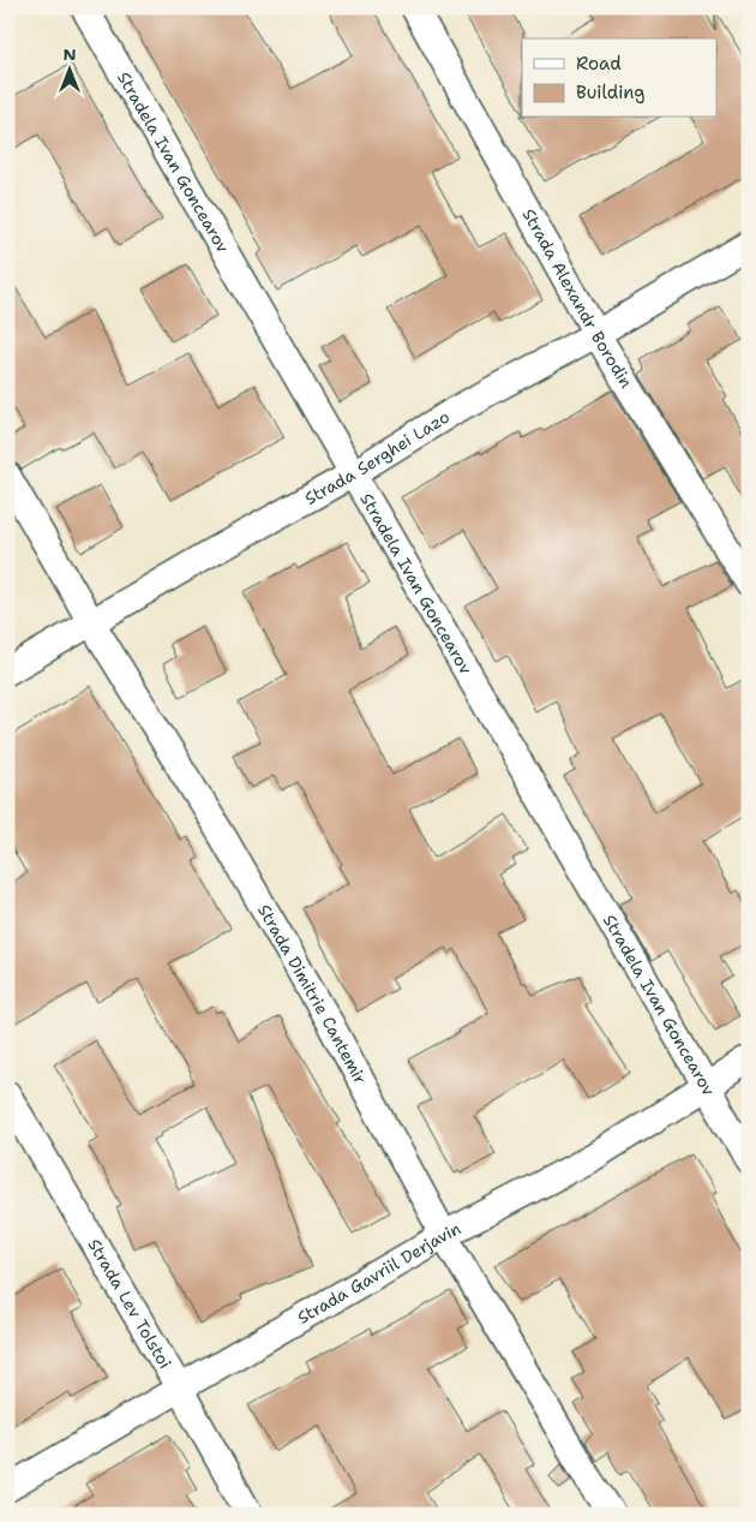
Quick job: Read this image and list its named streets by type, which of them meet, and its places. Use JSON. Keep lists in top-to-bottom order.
{
  "streets": {
    "street": [
      "Stradela Ivan Goncearov",
      "Strada Alexandr Borodin",
      "Strada Serghei Lazo",
      "Strada Dimitrie Cantemir",
      "Strada Gavriil Derjavin",
      "Strada Lev Tolstoi"
    ]
  },
  "crossings": [
    ["Stradela Ivan Goncearov", "Strada Serghei Lazo"],
    ["Stradela Ivan Goncearov", "Strada Gavriil Derjavin"],
    ["Strada Alexandr Borodin", "Strada Serghei Lazo"],
    ["Strada Serghei Lazo", "Strada Dimitrie Cantemir"],
    ["Strada Dimitrie Cantemir", "Strada Gavriil Derjavin"],
    ["Strada Gavriil Derjavin", "Strada Lev Tolstoi"]
  ],
  "legend": ["Road", "Building"],
  "north": "top"
}
